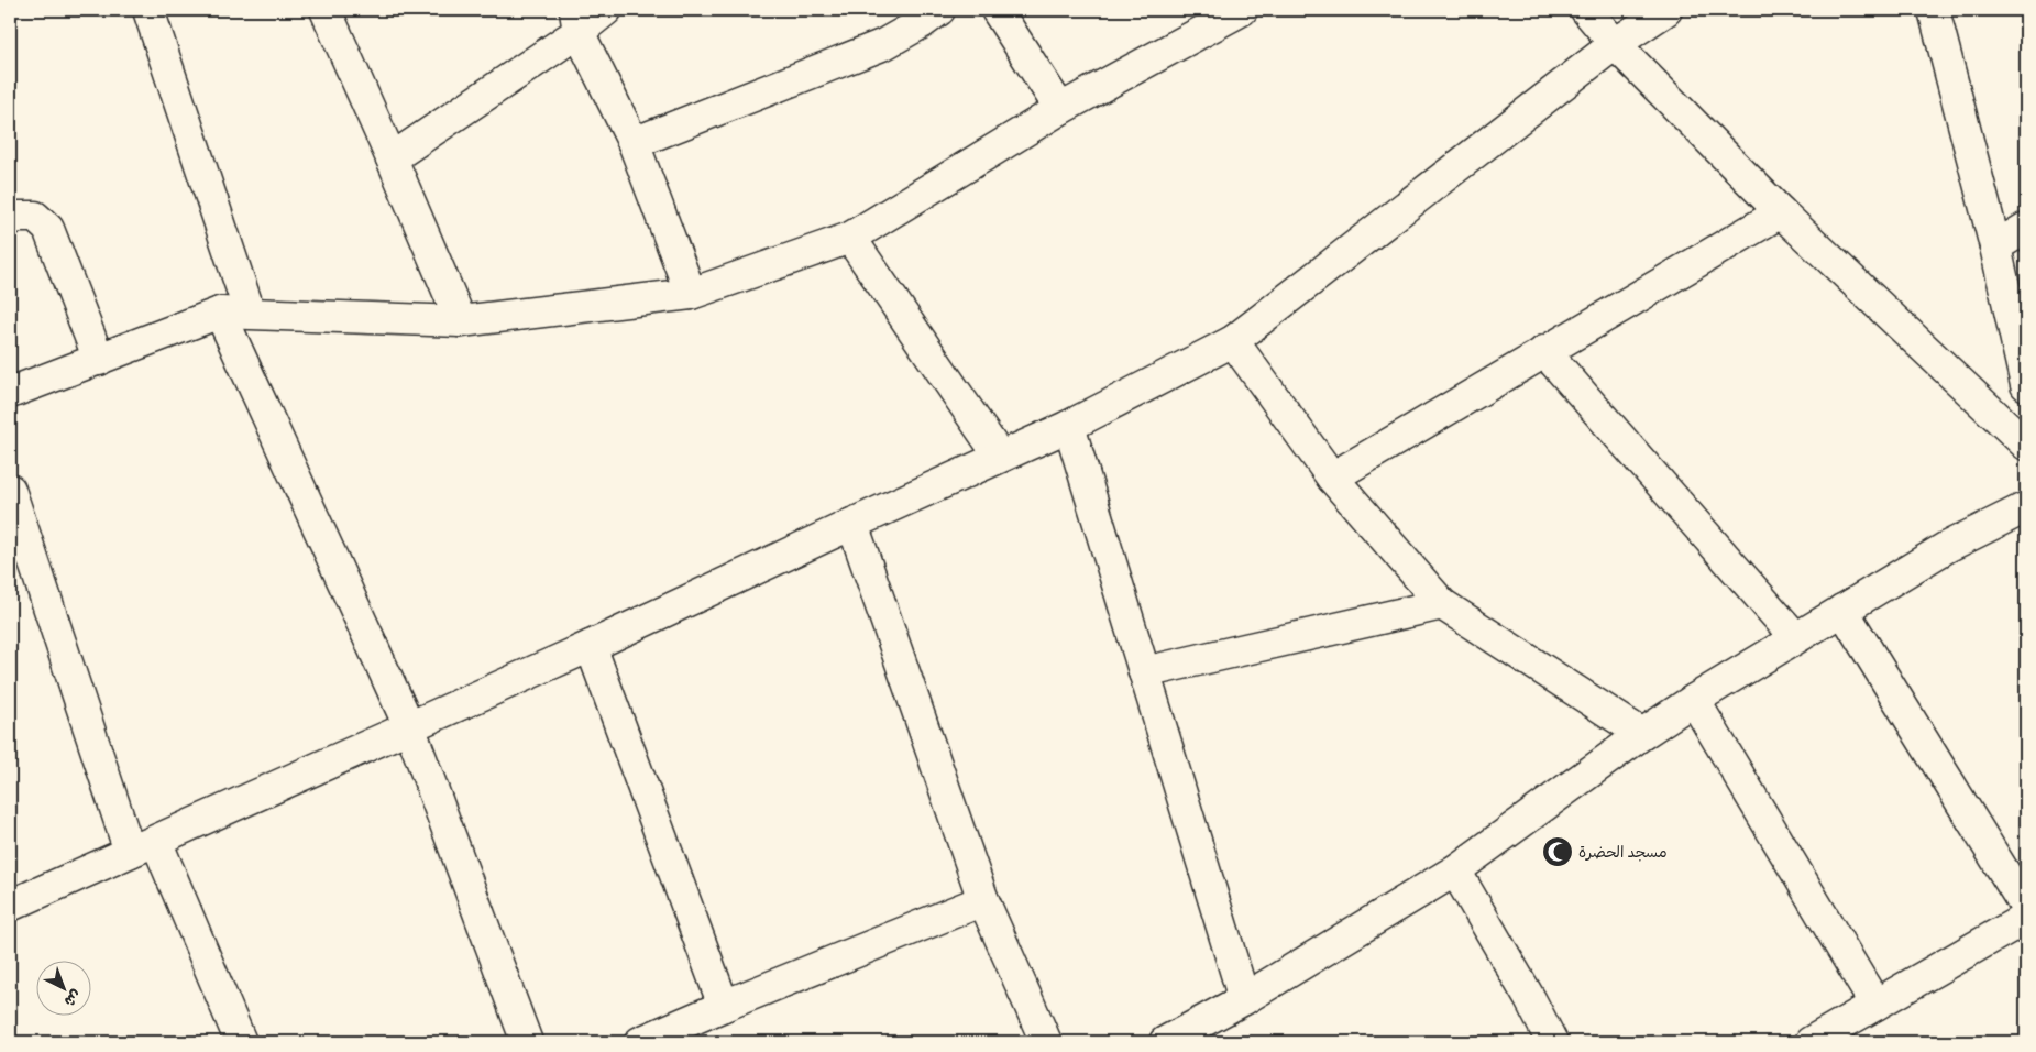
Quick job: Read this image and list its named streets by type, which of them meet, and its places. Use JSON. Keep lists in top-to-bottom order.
{
  "places": {
    "mosque": ["مسجد الحضرة"]
  },
  "north": "bottom right"
}
